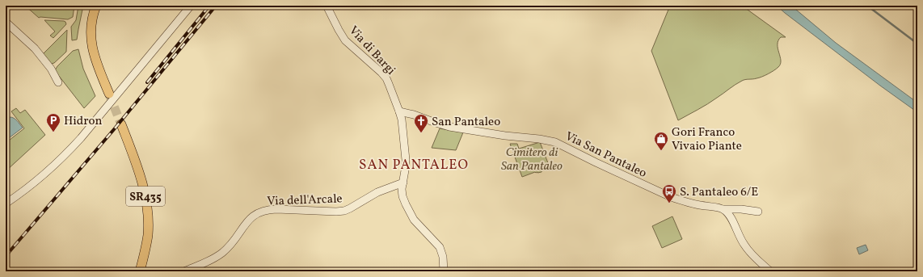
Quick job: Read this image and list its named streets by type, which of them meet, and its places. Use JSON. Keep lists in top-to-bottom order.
{
  "streets": {
    "main road": ["SR435"],
    "street": ["Via di Bargi", "Via San Pantaleo", "Via dell'Arcale"]
  },
  "crossings": [
    ["Via di Bargi", "Via San Pantaleo"],
    ["Via di Bargi", "Via dell'Arcale"]
  ],
  "districts": ["SAN PANTALEO"],
  "parks": ["Cimitero di San Pantaleo"],
  "places": {
    "parking": ["Hidron"],
    "church": ["San Pantaleo"],
    "shop": ["Gori Franco Vivaio Piante"],
    "bus stop": ["S. Pantaleo 6/E"]
  }
}
